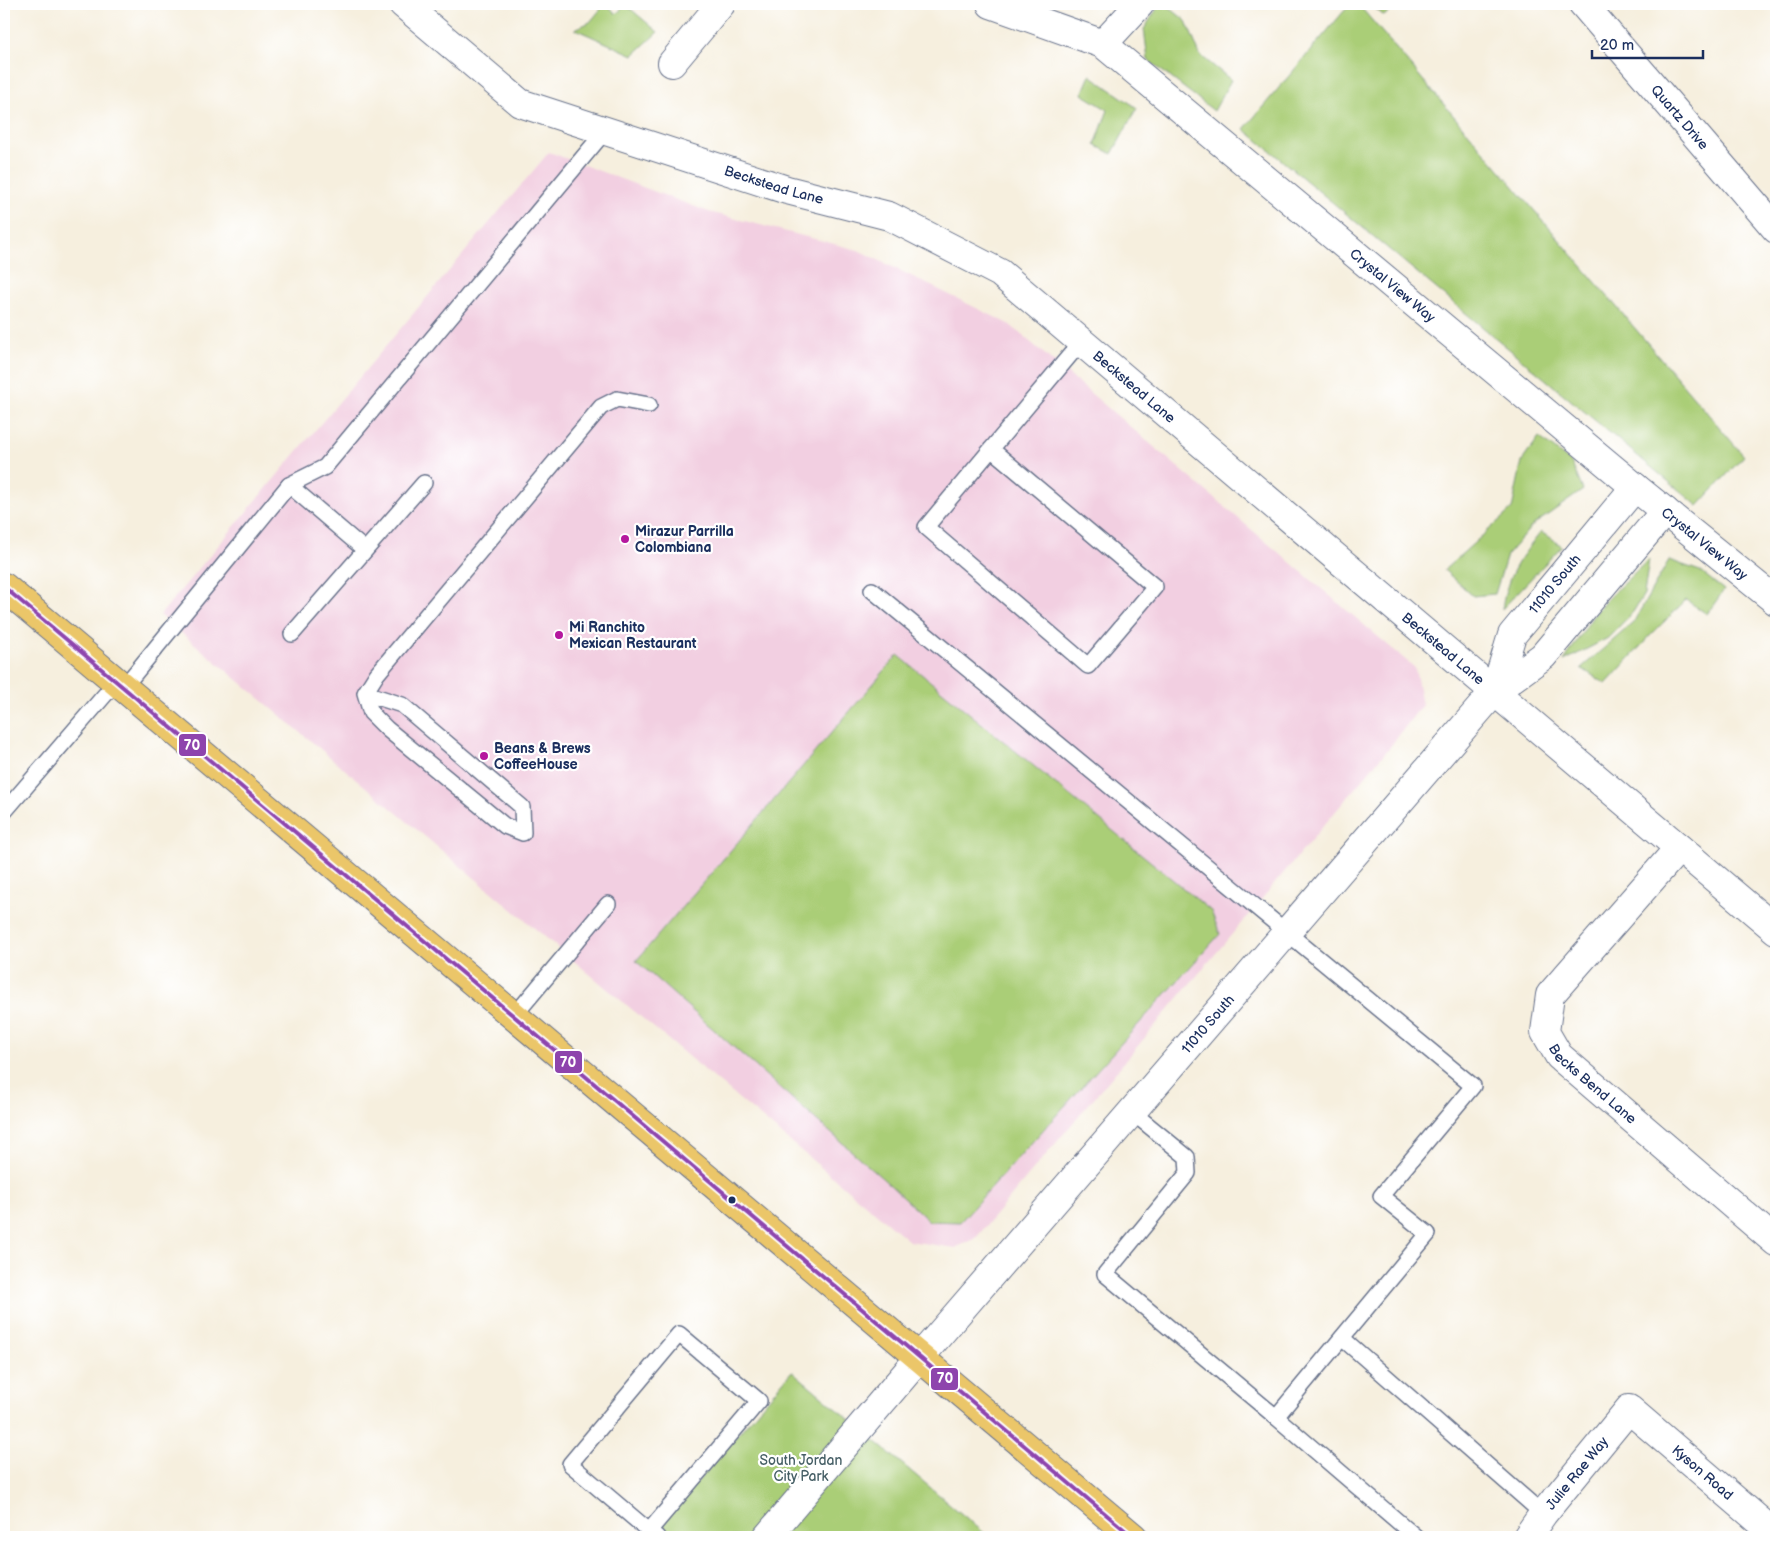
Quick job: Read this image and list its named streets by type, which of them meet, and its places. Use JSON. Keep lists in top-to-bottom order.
{
  "streets": {
    "street": [
      "Quartz Drive",
      "Beckstead Lane",
      "Crystal View Way",
      "11010 South",
      "Becks Bend Lane",
      "Kyson Road",
      "Julie Rae Way"
    ]
  },
  "crossings": [
    ["Beckstead Lane", "11010 South"],
    ["Beckstead Lane", "Becks Bend Lane"],
    ["Crystal View Way", "11010 South"],
    ["Kyson Road", "Julie Rae Way"]
  ],
  "parks": ["South Jordan City Park"],
  "places": ["Mirazur Parrilla Colombiana", "Mi Ranchito Mexican Restaurant", "Beans & Brews CoffeeHouse"],
  "lines": ["transit line 70"],
  "scale_bar": "20 m"
}
